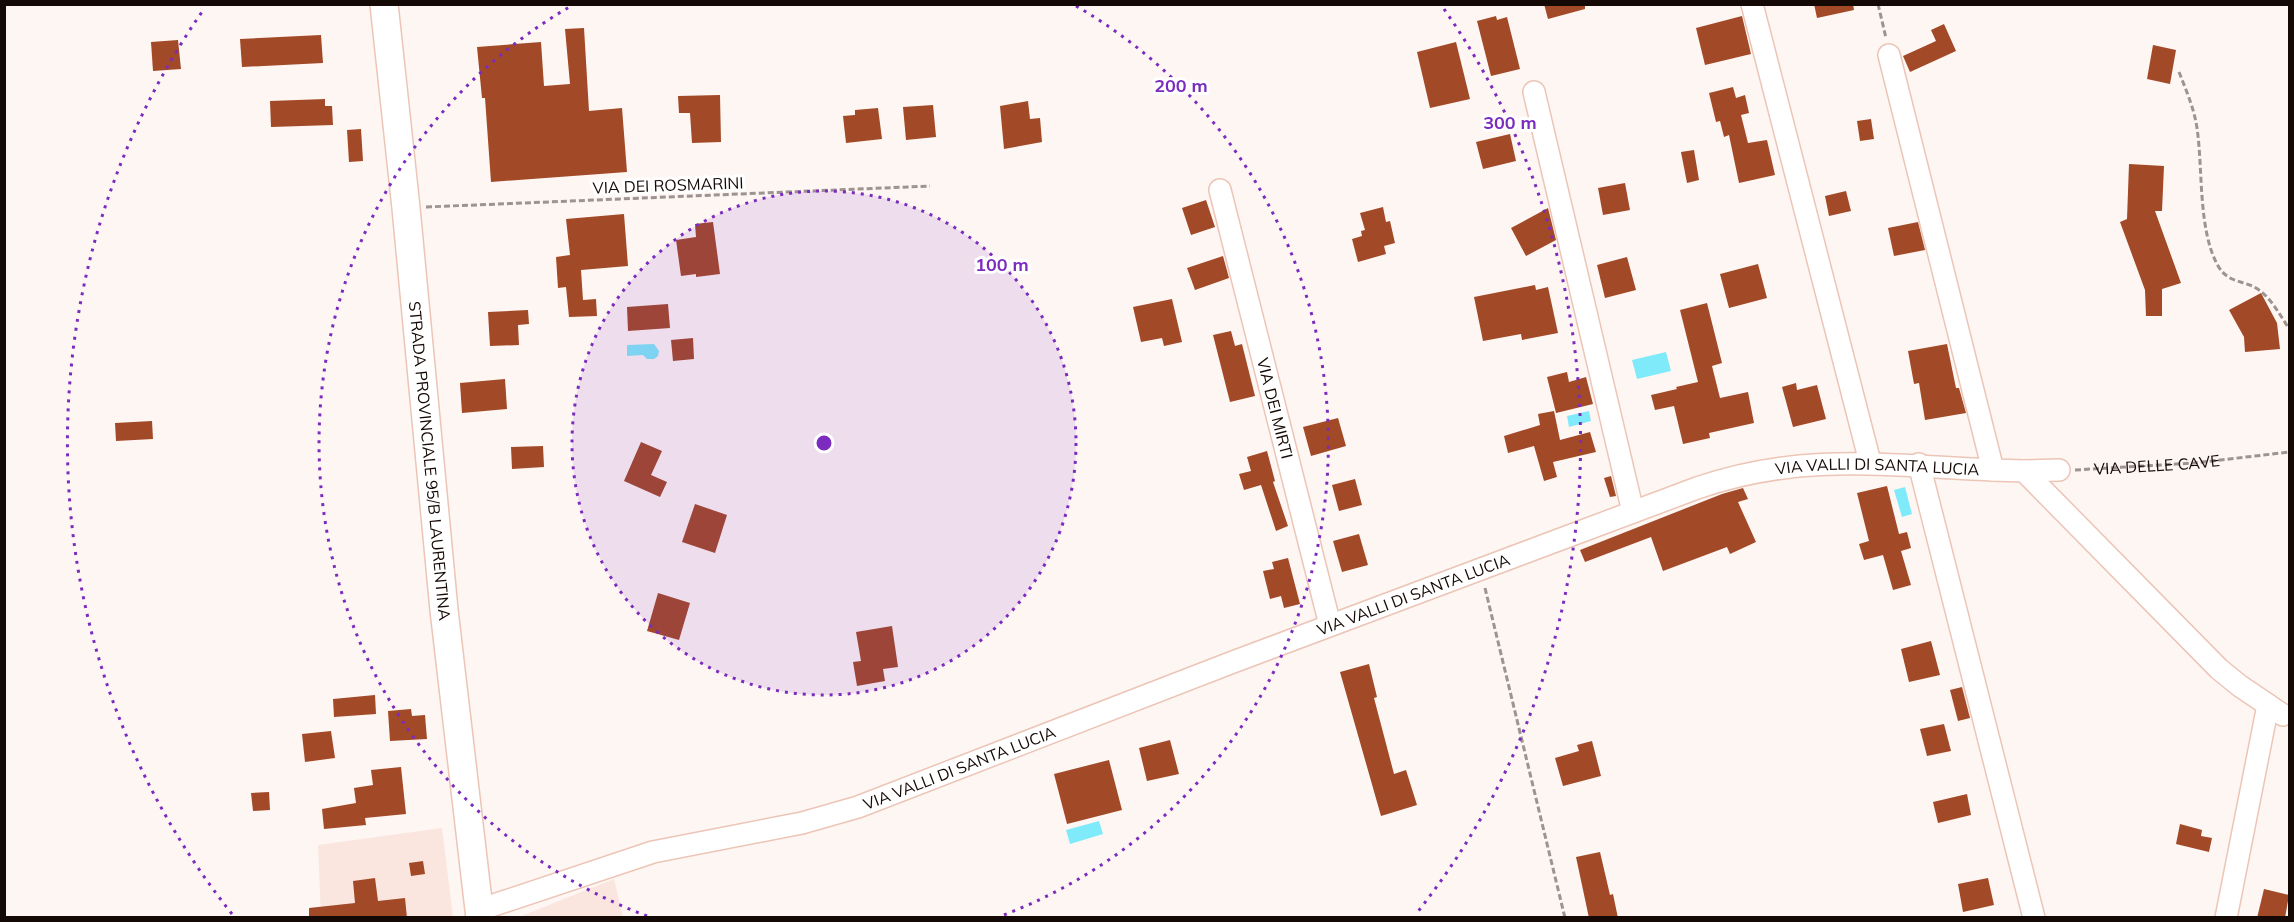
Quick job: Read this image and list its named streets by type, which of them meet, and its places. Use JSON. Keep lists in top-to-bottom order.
{
  "streets": {
    "main road": ["STRADA PROVINCIALE 95/B LAURENTINA"],
    "street": ["VIA DEI MIRTI", "VIA VALLI DI SANTA LUCIA"],
    "path": ["VIA DEI ROSMARINI", "VIA DELLE CAVE"]
  },
  "crossings": [
    ["VIA DEI ROSMARINI", "STRADA PROVINCIALE 95/B LAURENTINA"],
    ["VIA DEI MIRTI", "VIA VALLI DI SANTA LUCIA"],
    ["STRADA PROVINCIALE 95/B LAURENTINA", "VIA VALLI DI SANTA LUCIA"]
  ],
  "rings": ["200 m", "300 m", "100 m"]
}
